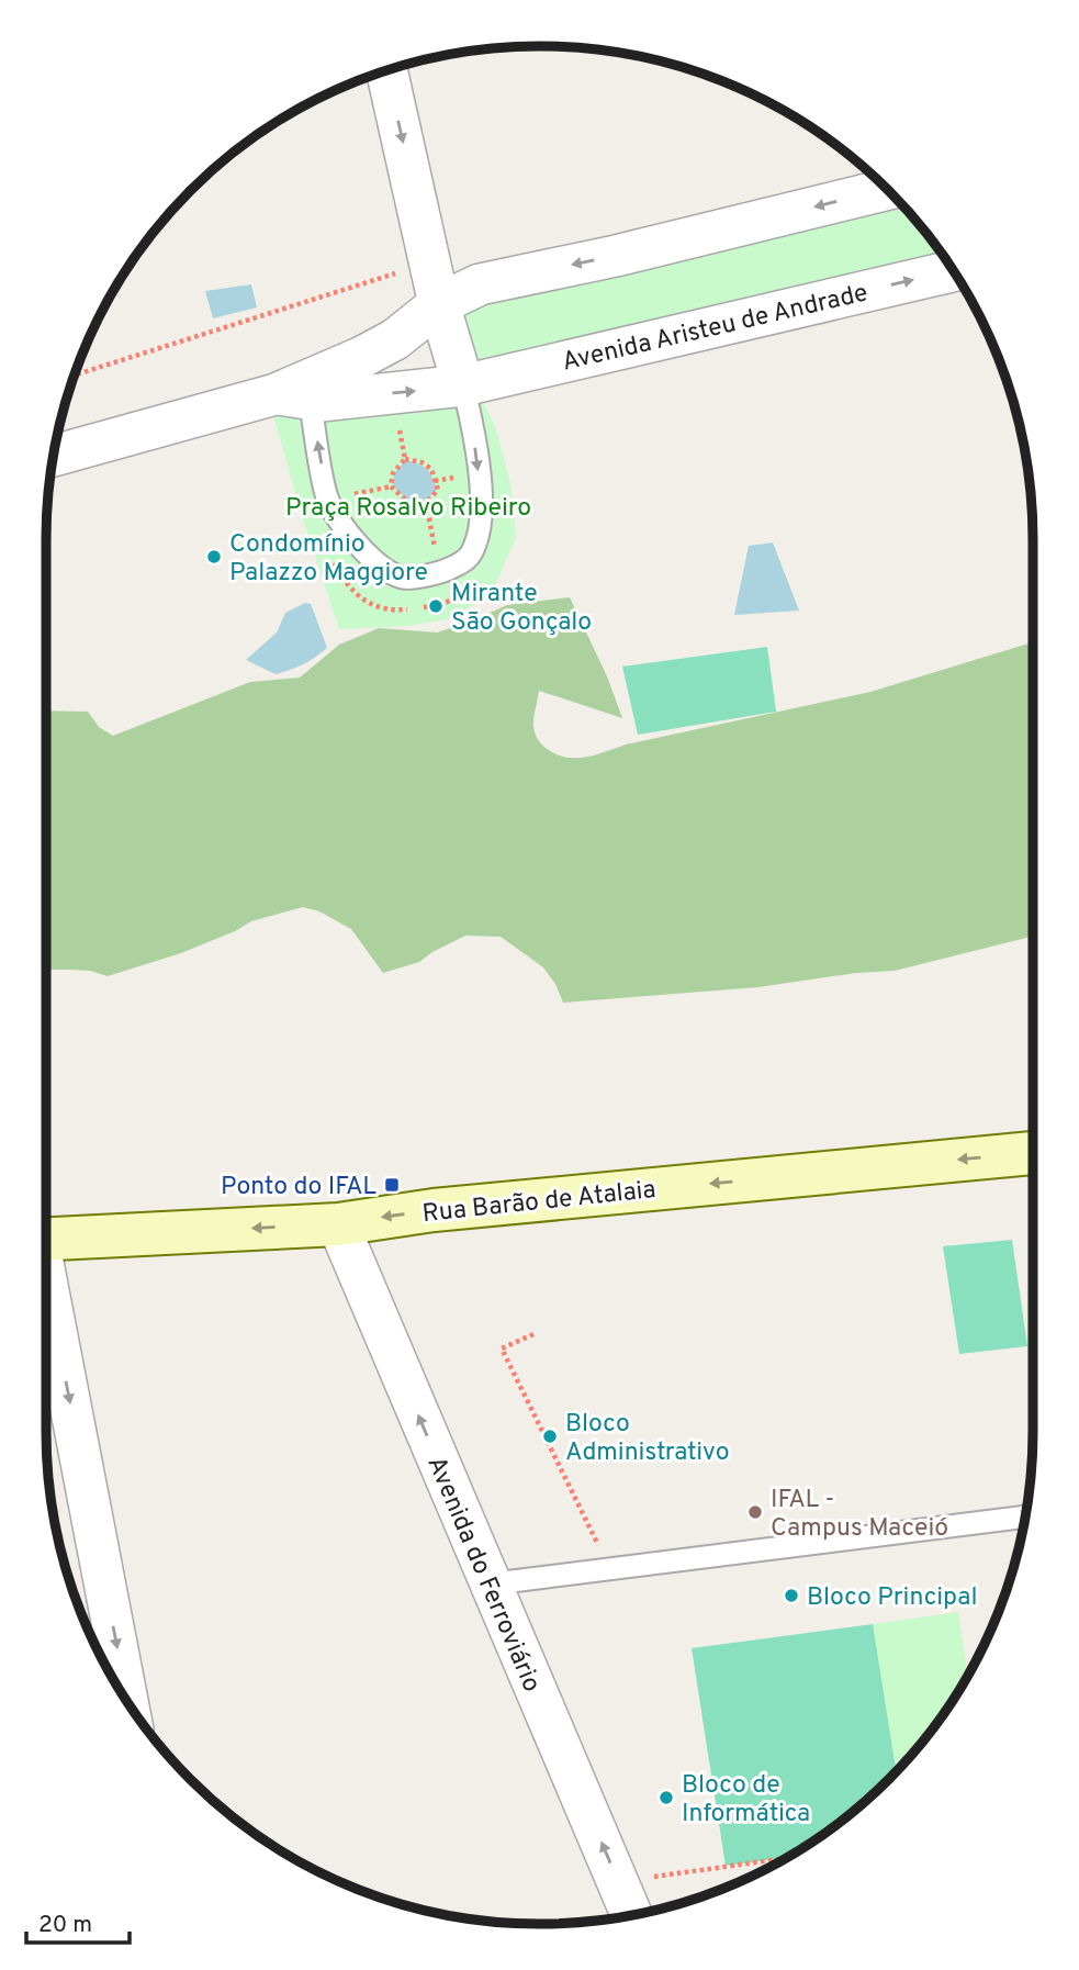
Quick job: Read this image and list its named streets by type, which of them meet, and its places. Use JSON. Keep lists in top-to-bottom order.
{
  "streets": {
    "main road": ["Rua Barão de Atalaia"],
    "street": ["Avenida Aristeu de Andrade", "Avenida do Ferroviário"]
  },
  "crossings": [
    ["Rua Barão de Atalaia", "Avenida do Ferroviário"]
  ],
  "one_way": ["Rua Barão de Atalaia"],
  "parks": ["Praça Rosalvo Ribeiro"],
  "places": {
    "other": [
      "Condomínio Palazzo Maggiore",
      "Mirante São Gonçalo",
      "Bloco Administrativo",
      "IFAL - Campus Maceió",
      "Bloco Principal",
      "Bloco de Informática"
    ],
    "transit": ["Ponto do IFAL"]
  },
  "scale_bar": "20 m"
}
